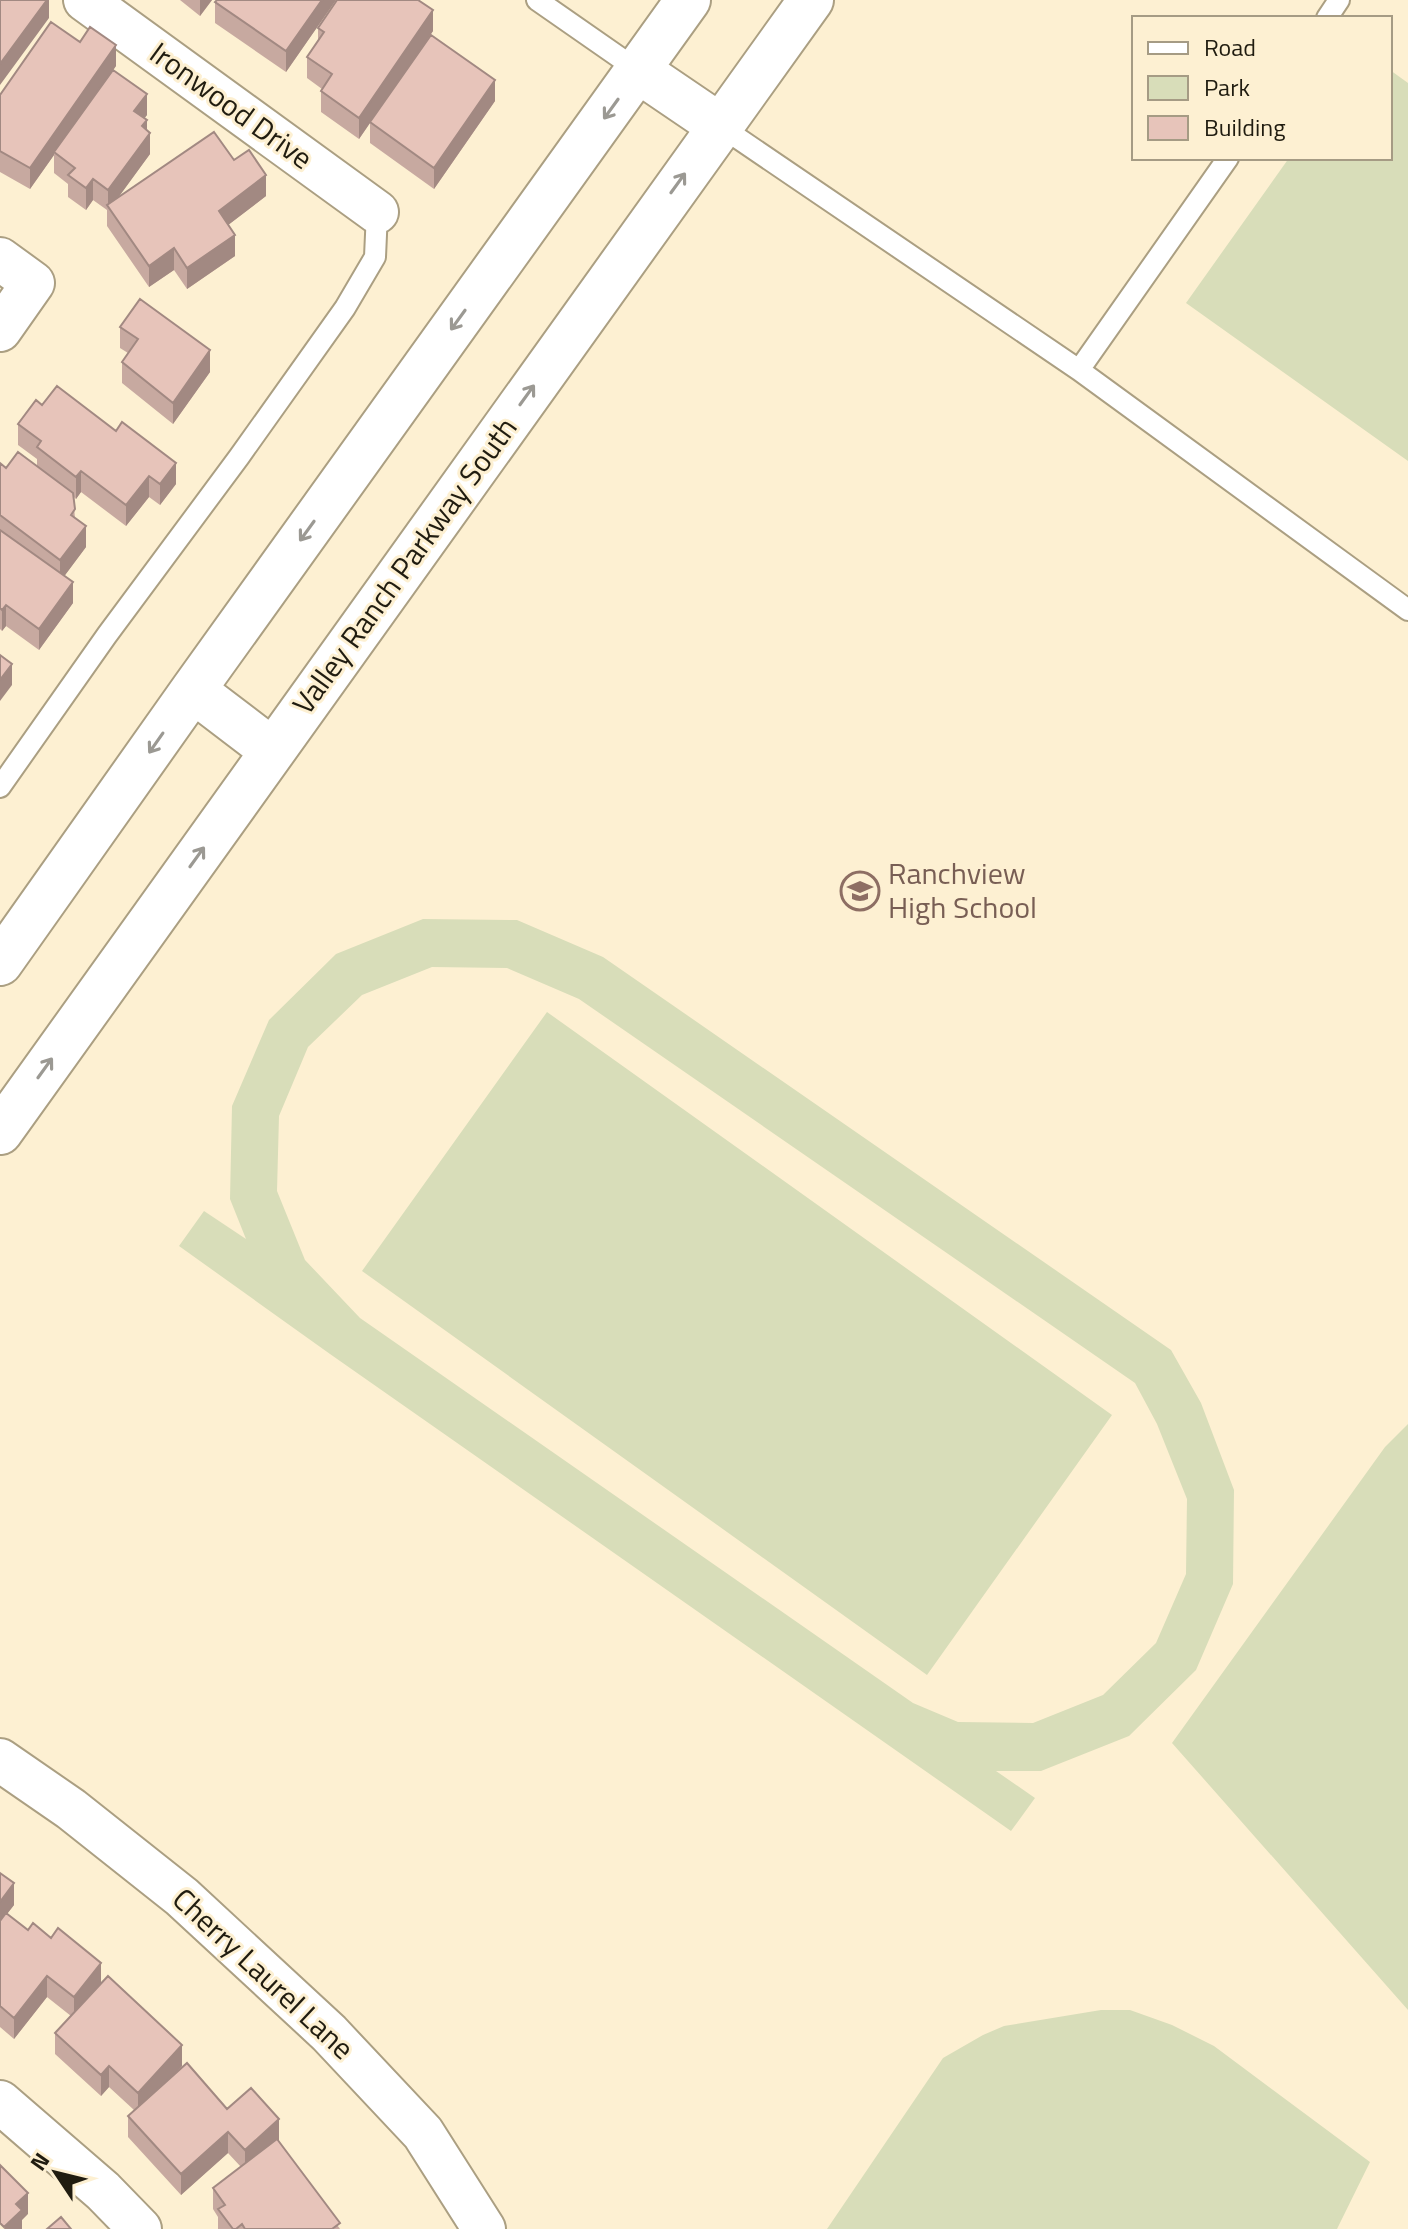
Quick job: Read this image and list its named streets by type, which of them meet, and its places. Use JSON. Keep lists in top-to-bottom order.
{
  "streets": {
    "street": ["Ironwood Drive", "Valley Ranch Parkway South", "Cherry Laurel Lane"]
  },
  "places": {
    "school or university": ["Ranchview High School"]
  },
  "legend": ["Road", "Park", "Building"],
  "north": "top left"
}
